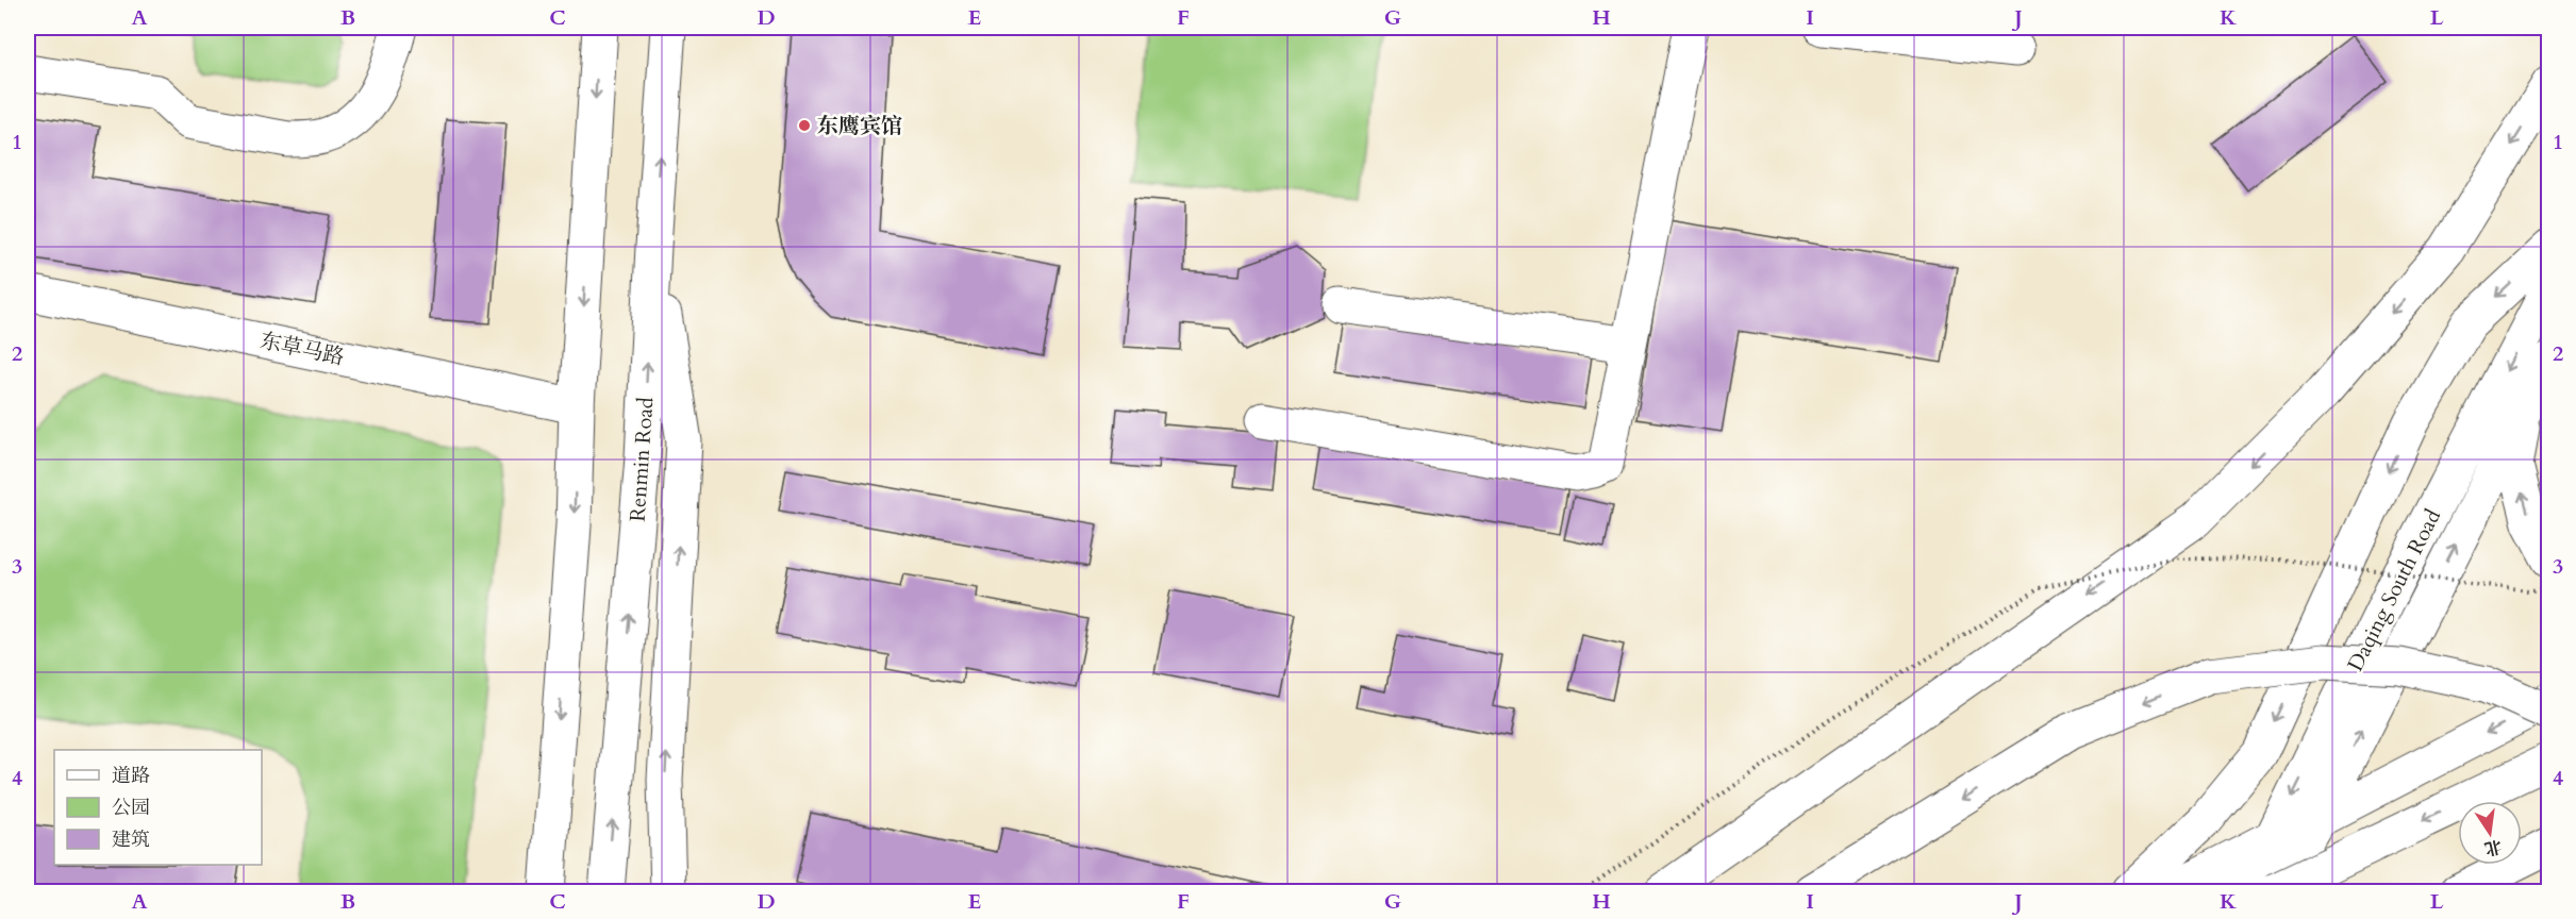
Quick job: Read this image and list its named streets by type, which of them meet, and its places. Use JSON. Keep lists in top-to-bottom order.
{
  "streets": {
    "main road": ["东草马路", "Renmin Road", "Daqing South Road"]
  },
  "places": ["东鹰宾馆"],
  "legend": ["道路", "公园", "建筑"],
  "north": "bottom",
  "grid": {
    "columns": [
      "A",
      "B",
      "C",
      "D",
      "E",
      "F",
      "G",
      "H",
      "I",
      "J",
      "K",
      "L"
    ],
    "rows": [
      "1",
      "2",
      "3",
      "4"
    ]
  }
}
